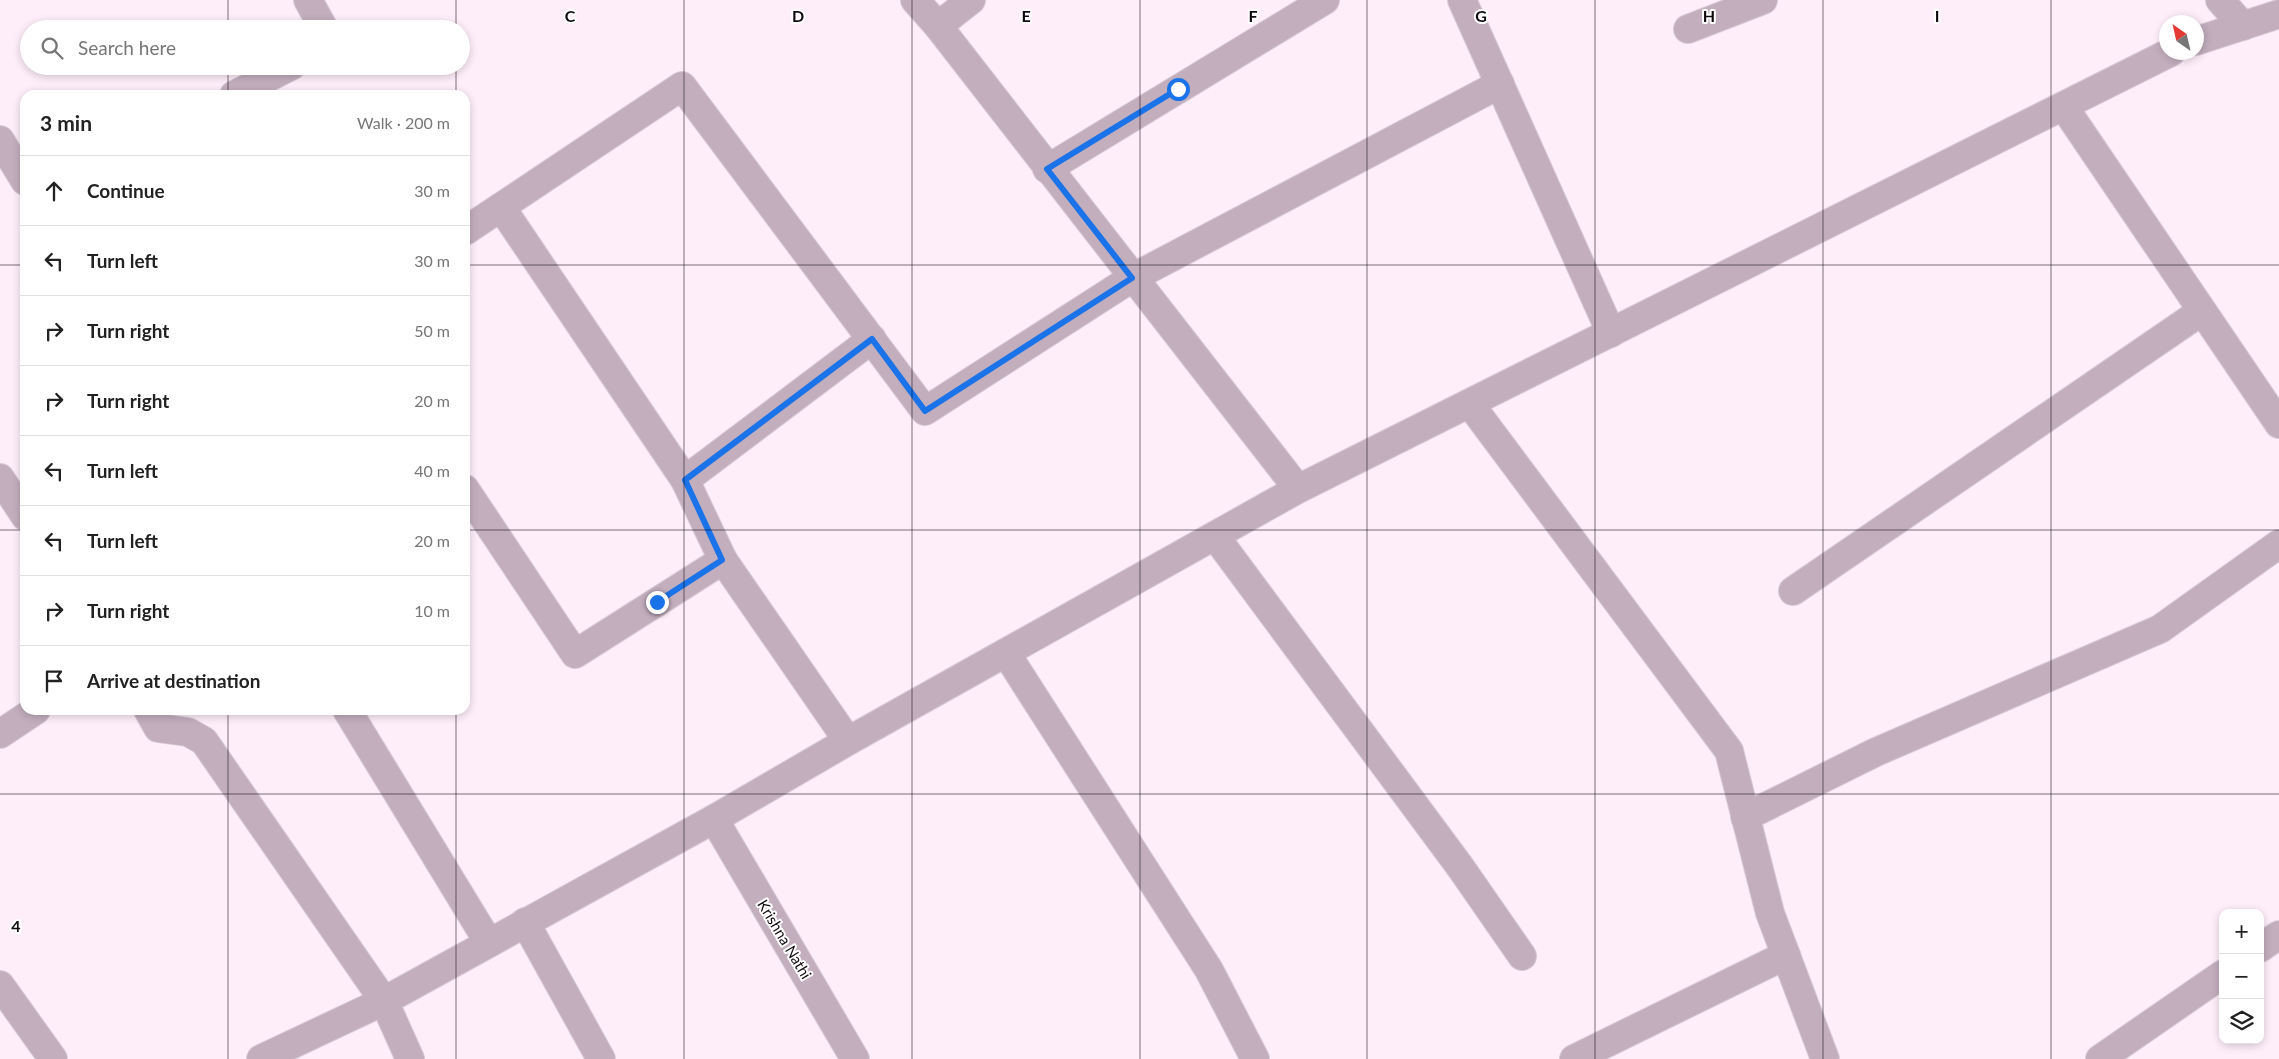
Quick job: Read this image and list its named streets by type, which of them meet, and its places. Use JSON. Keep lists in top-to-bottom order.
{
  "streets": {
    "street": ["Krishna Nathi"]
  },
  "north": "top left",
  "page": {
    "search": "Search here",
    "heading": ["3 min", "Walk · 200 m"],
    "list": [
      ["Continue", "30 m"],
      ["Turn left", "30 m"],
      ["Turn right", "50 m"],
      ["Turn right", "20 m"],
      ["Turn left", "40 m"],
      ["Turn left", "20 m"],
      ["Turn right", "10 m"],
      "Arrive at destination"
    ],
    "map_buttons": ["+", "−"]
  },
  "grid": {
    "columns": [
      "C",
      "D",
      "E",
      "F",
      "G",
      "H",
      "I"
    ],
    "rows": ["4"]
  }
}
